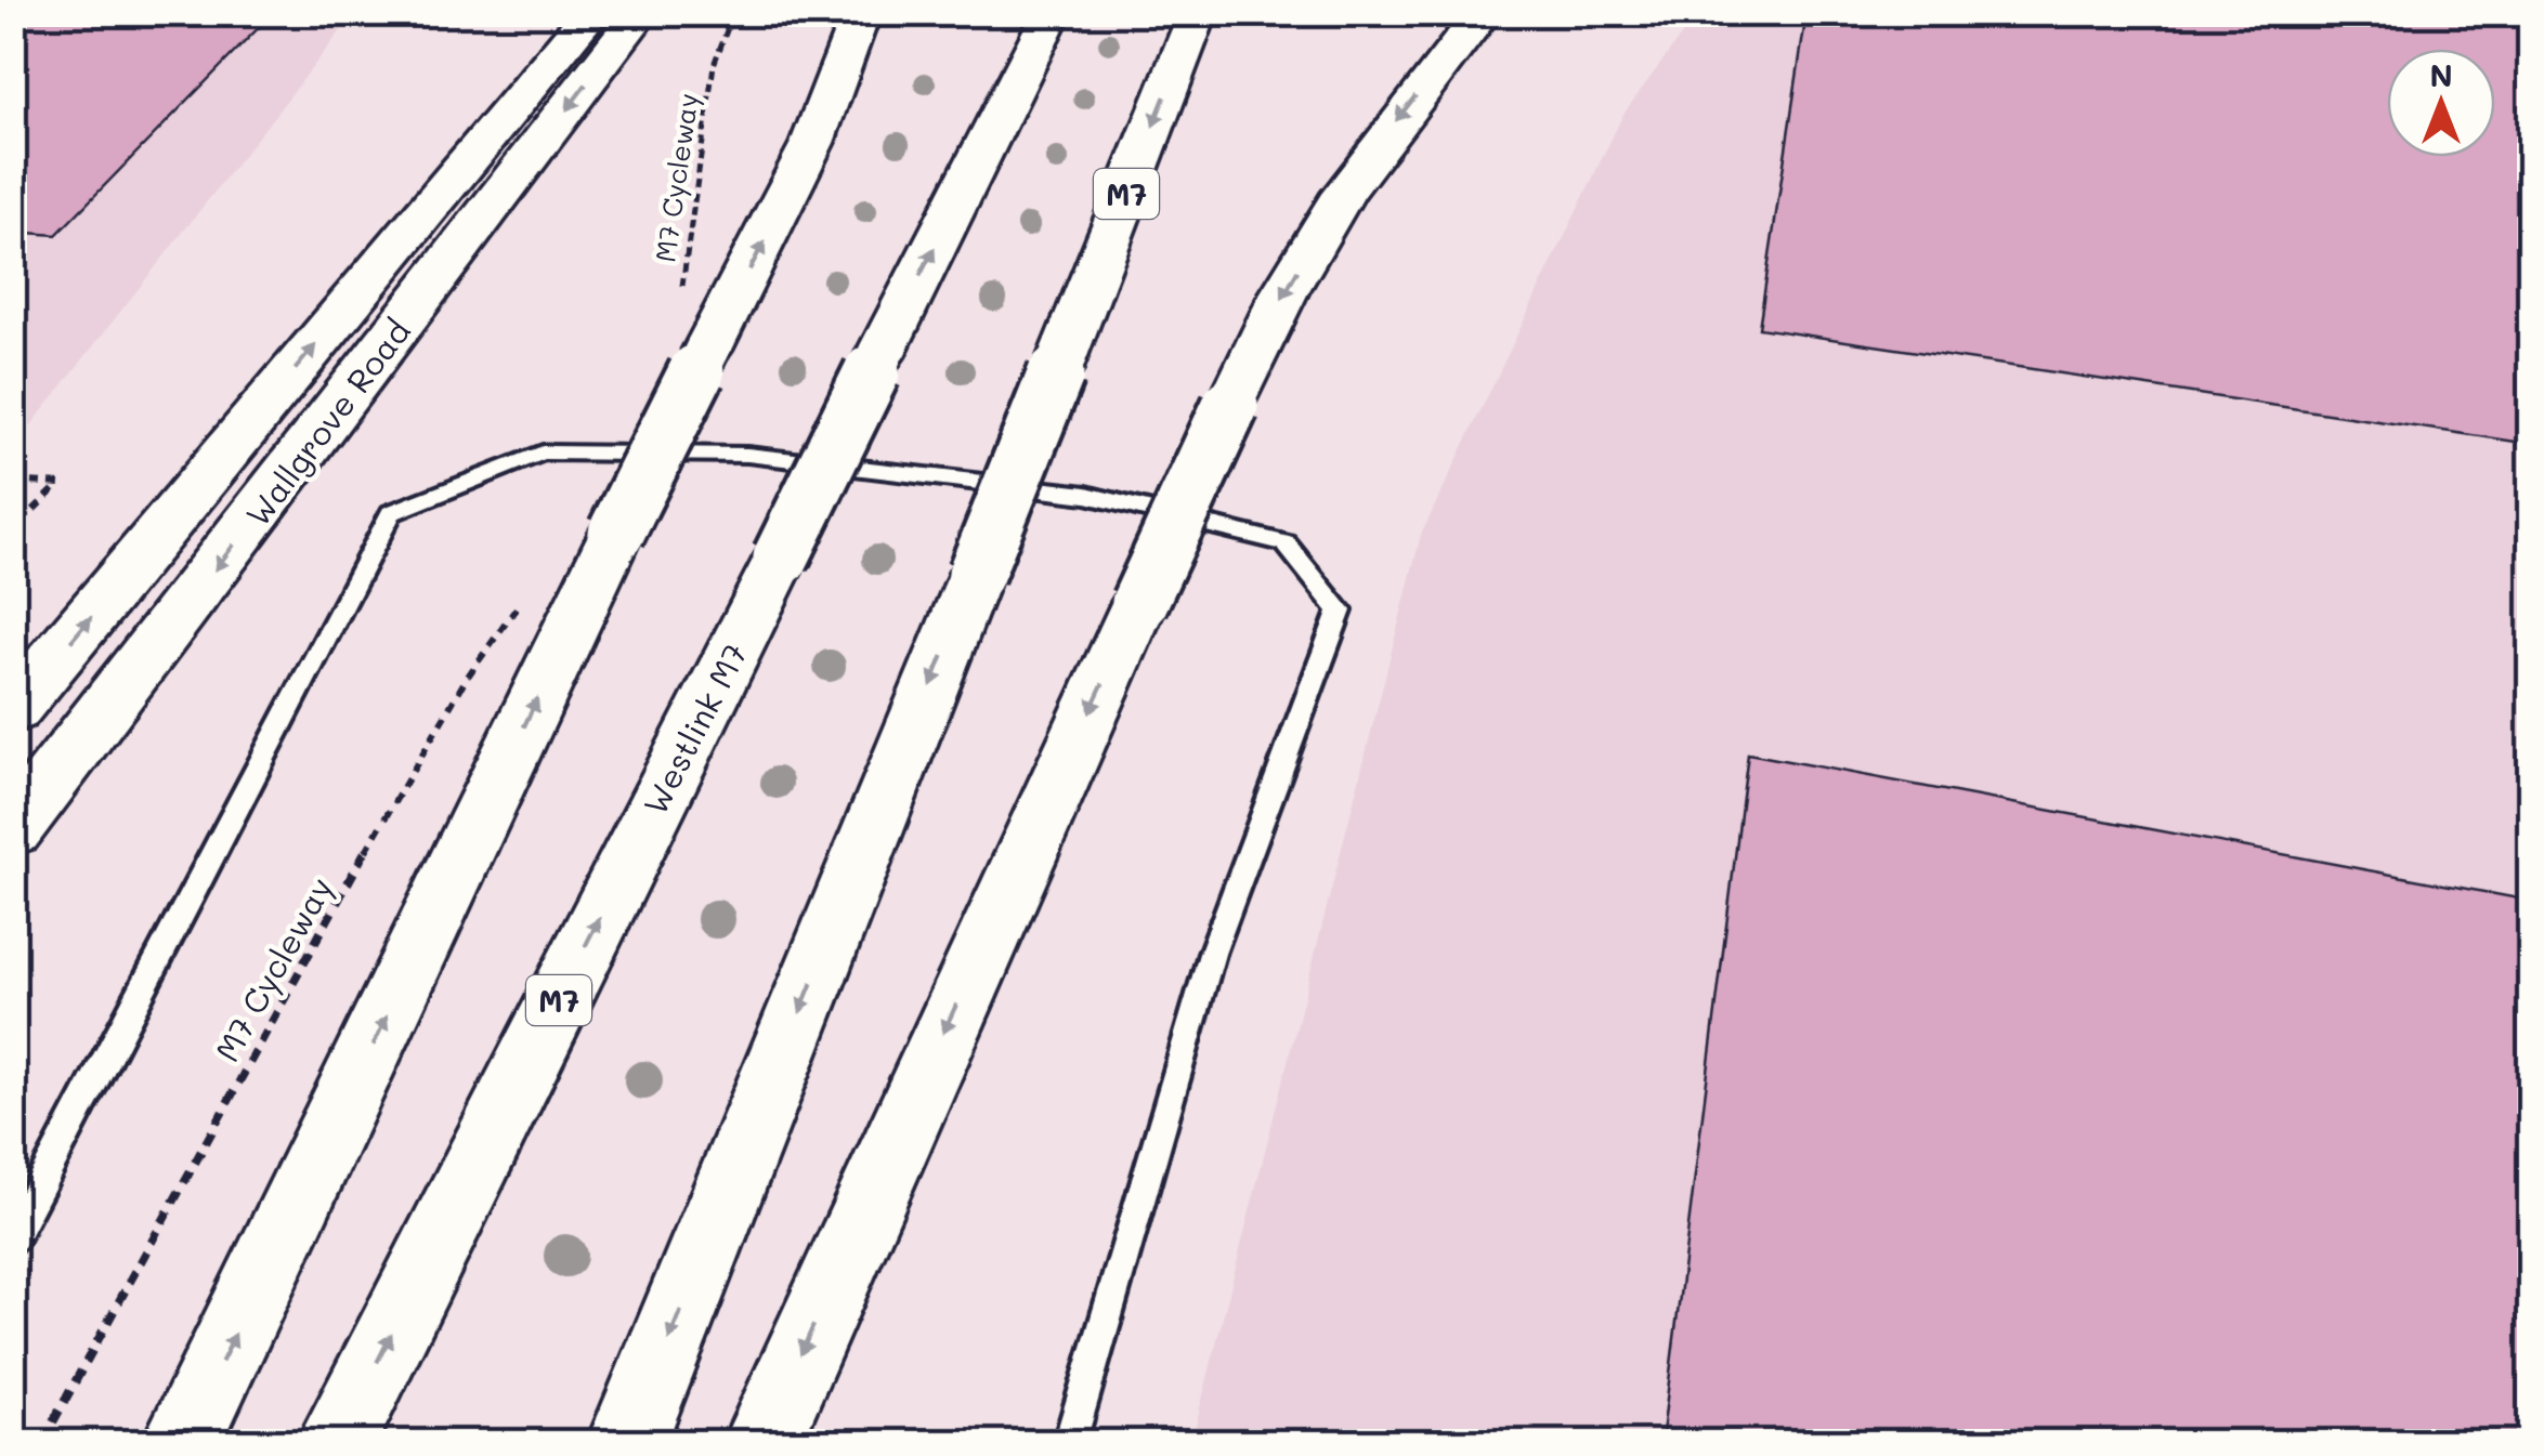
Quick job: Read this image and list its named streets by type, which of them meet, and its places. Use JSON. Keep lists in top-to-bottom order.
{
  "streets": {
    "main road": ["M7", "Wallgrove Road", "Westlink M7"],
    "path": ["M7 Cycleway"]
  },
  "north": "top"
}
